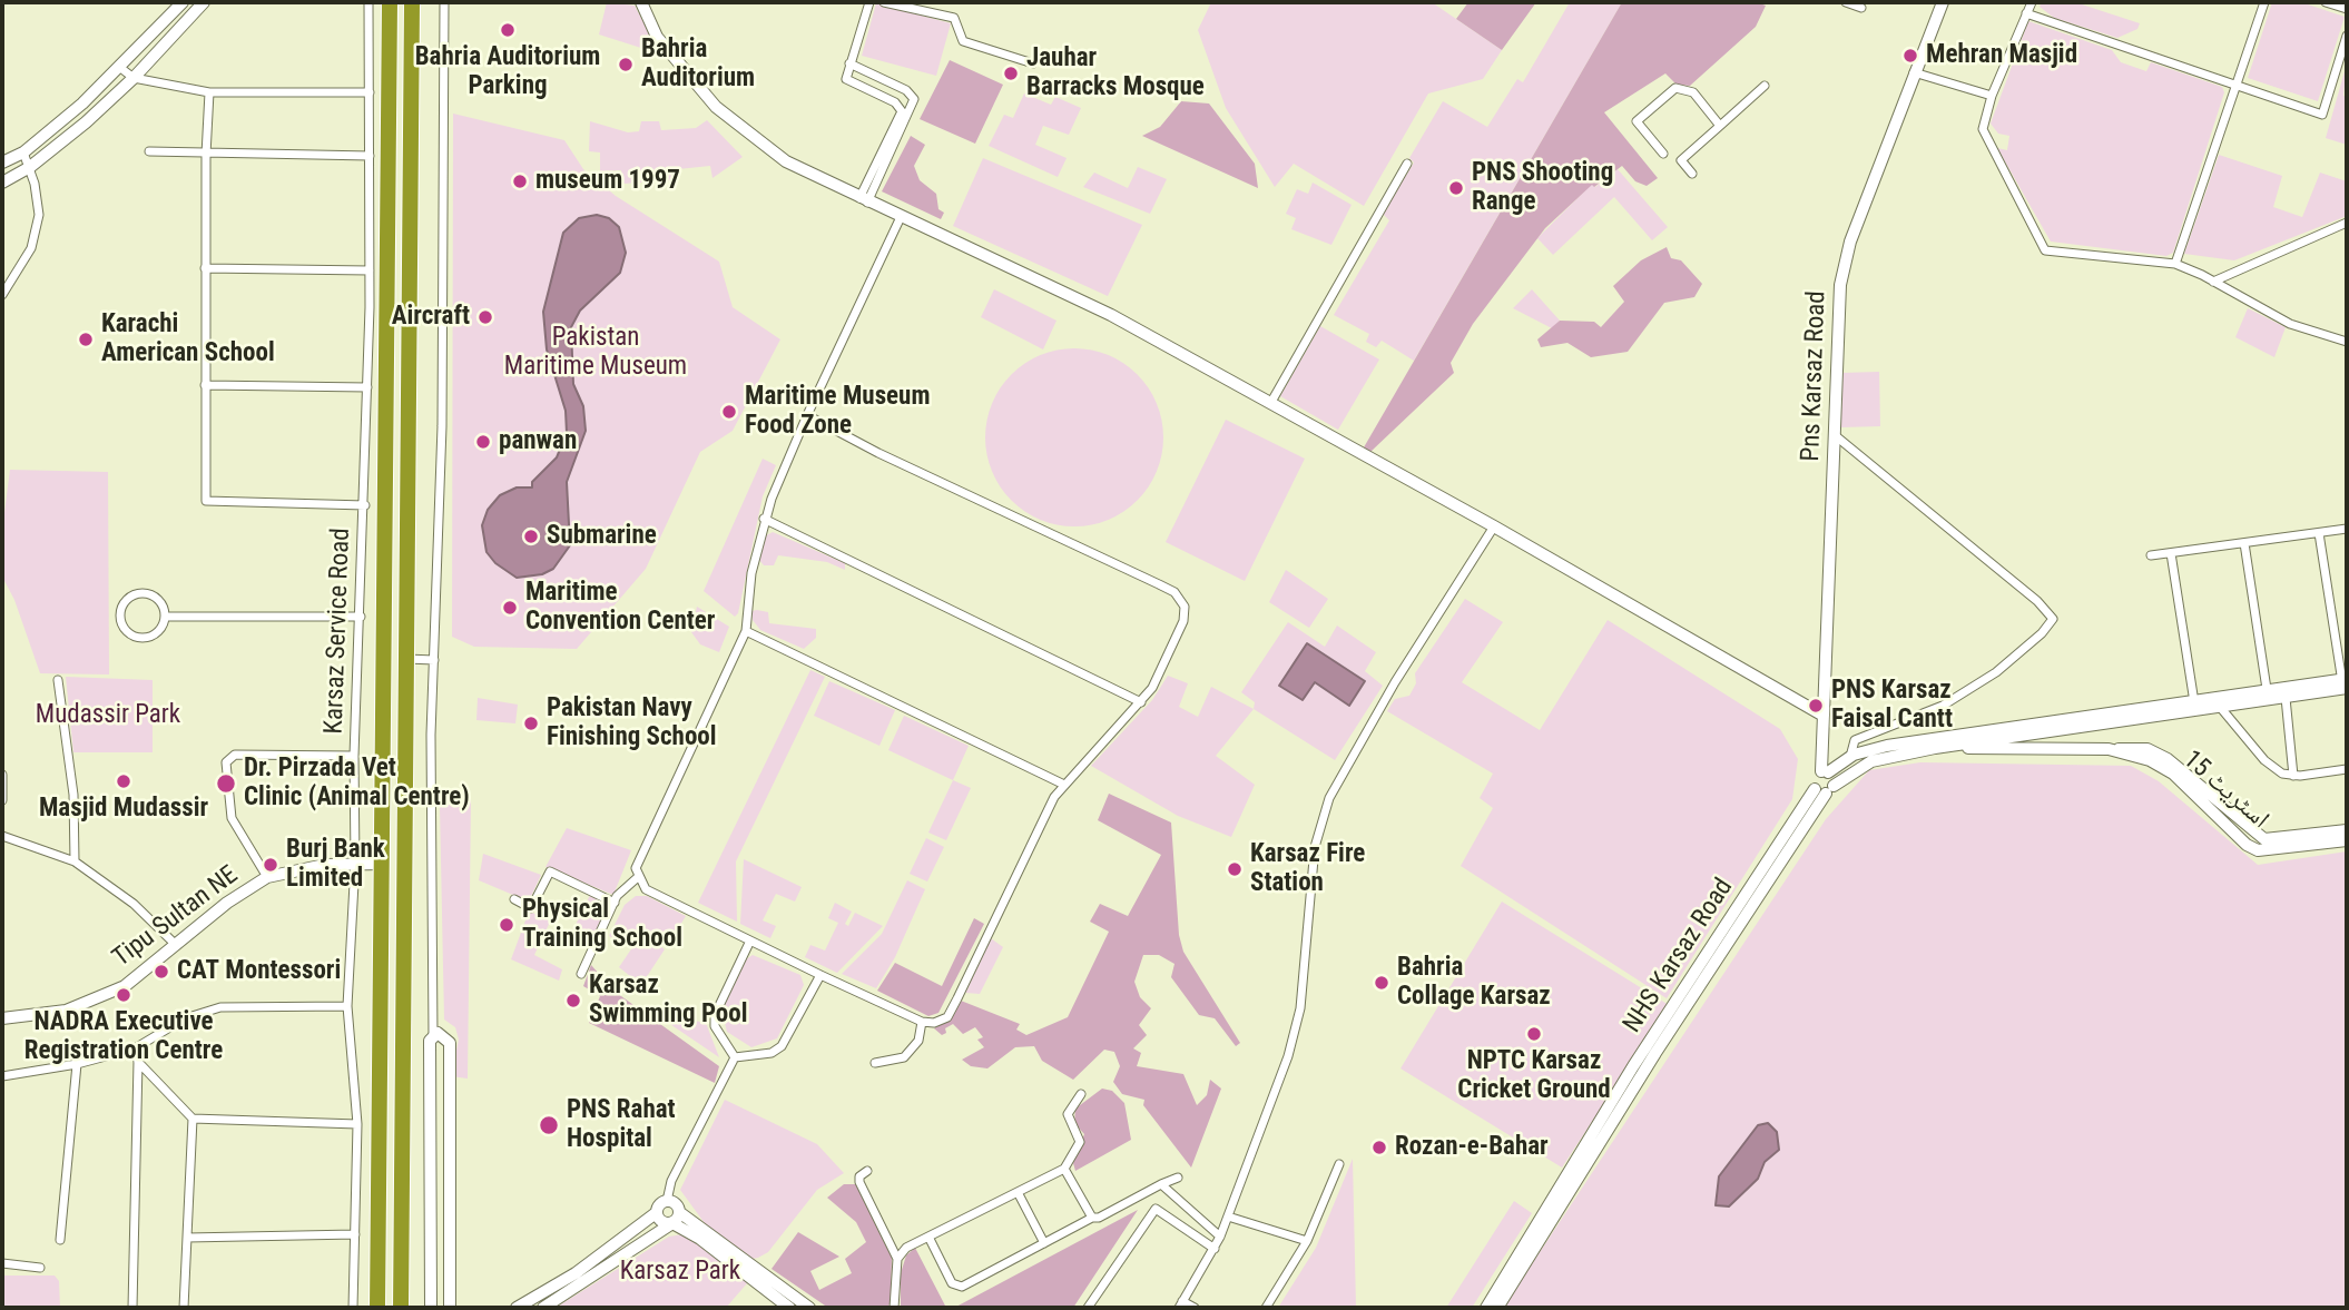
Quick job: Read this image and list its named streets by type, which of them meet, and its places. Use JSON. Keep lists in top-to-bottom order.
{
  "streets": {
    "street": [
      "Pns Karsaz Road",
      "Karsaz Service Road",
      "اسٹریٹ 15",
      "Tipu Sultan NE",
      "NHS Karsaz Road"
    ]
  },
  "crossings": [
    ["Pns Karsaz Road", "NHS Karsaz Road"],
    ["Karsaz Service Road", "Tipu Sultan NE"],
    ["اسٹریٹ 15", "NHS Karsaz Road"]
  ],
  "parks": ["Pakistan Maritime Museum", "Mudassir Park", "Karsaz Park"],
  "places": [
    "Bahria Auditorium Parking",
    "Mehran Masjid",
    "Bahria Auditorium",
    "Jauhar Barracks Mosque",
    "museum 1997",
    "PNS Shooting Range",
    "Aircraft",
    "Karachi American School",
    "Maritime Museum Food Zone",
    "panwan",
    "Submarine",
    "Maritime Convention Center",
    "PNS Karsaz Faisal Cantt",
    "Pakistan Navy Finishing School",
    "Masjid Mudassir",
    "Dr. Pirzada Vet Clinic (Animal Centre)",
    "Burj Bank Limited",
    "Karsaz Fire Station",
    "Physical Training School",
    "CAT Montessori",
    "Bahria Collage Karsaz",
    "NADRA Executive Registration Centre",
    "Karsaz Swimming Pool",
    "NPTC Karsaz Cricket Ground",
    "PNS Rahat Hospital",
    "Rozan-e-Bahar"
  ]
}
